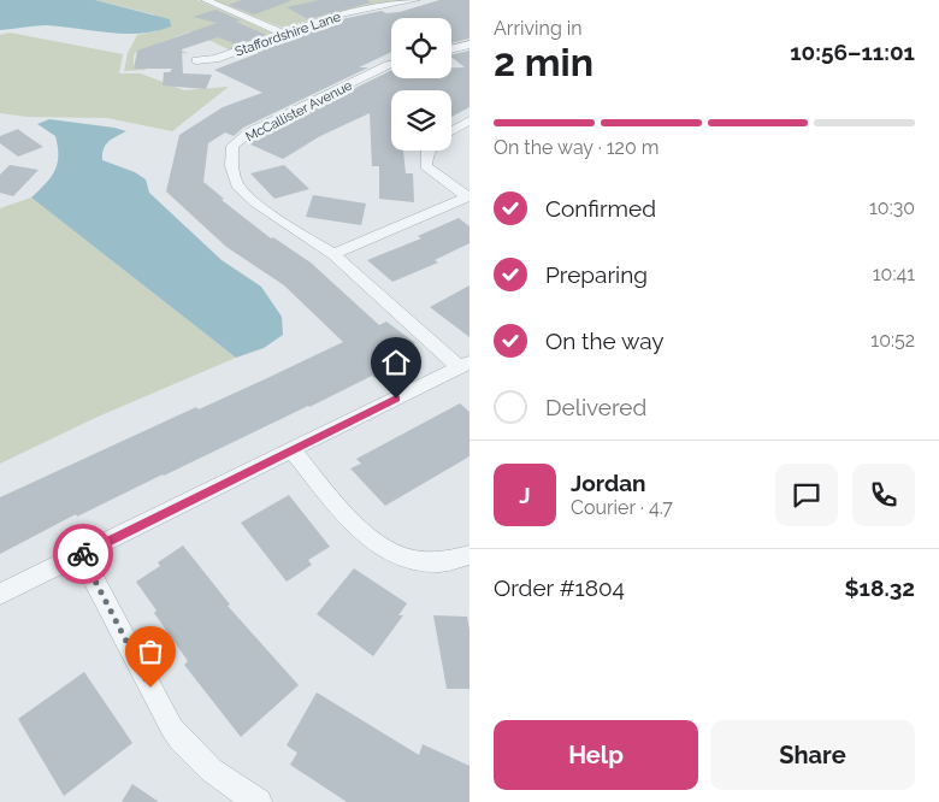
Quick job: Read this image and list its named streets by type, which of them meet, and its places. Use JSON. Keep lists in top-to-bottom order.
{
  "streets": {
    "street": ["Staffordshire Lane", "McCallister Avenue"]
  },
  "page": {
    "heading": ["2 min", "Arriving in", "10:56–11:01"],
    "panel": [
      "Jordan",
      "Courier · 4.7",
      "Order #1804",
      "$18.32"
    ],
    "bar": "On the way · 120 m",
    "list": [
      ["Confirmed", "10:30"],
      ["Preparing", "10:41"],
      ["On the way", "10:52"],
      "Delivered"
    ],
    "round": "J",
    "buttons": ["Help", "Share"]
  }
}
